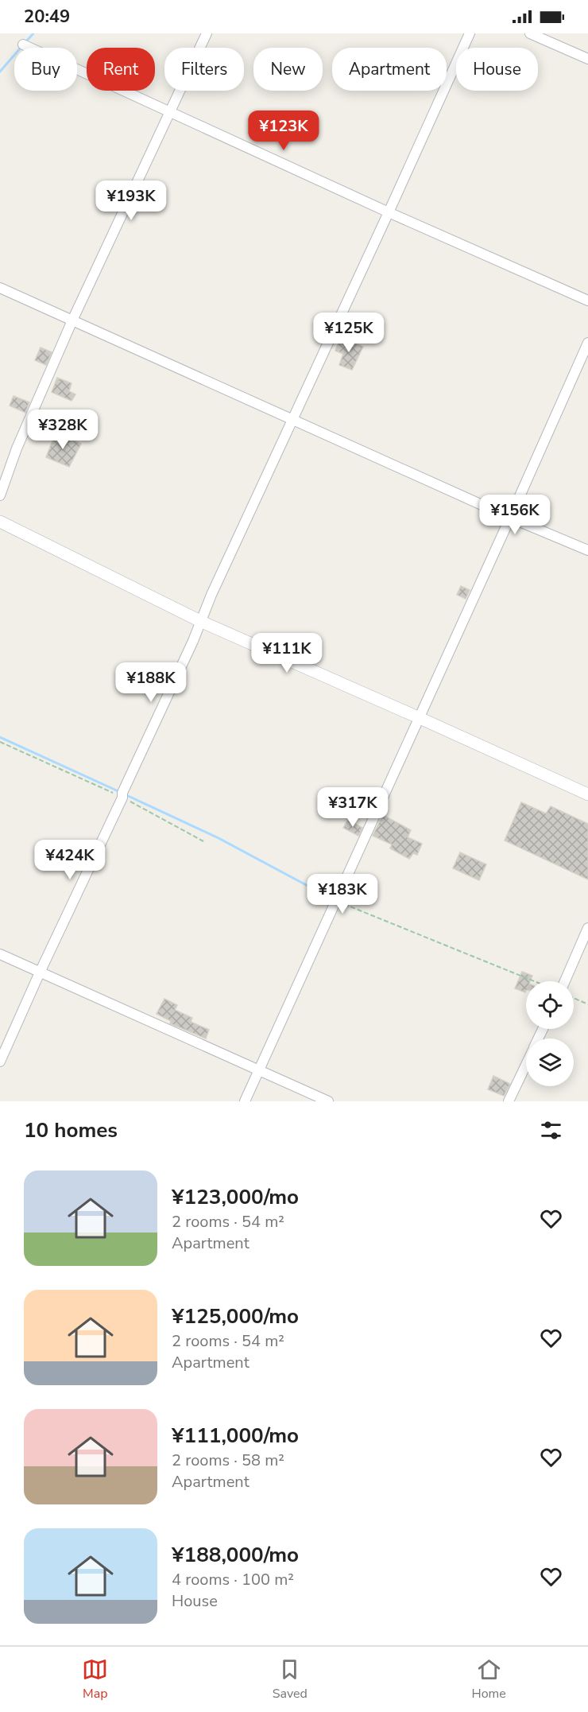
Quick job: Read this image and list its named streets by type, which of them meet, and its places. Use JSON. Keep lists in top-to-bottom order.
{
  "page": {
    "status": "20:49",
    "chip": [
      "Buy",
      "Rent",
      "Filters",
      "New",
      "Apartment",
      "House"
    ],
    "price": [
      "¥123K",
      "¥193K",
      "¥125K",
      "¥328K",
      "¥156K",
      "¥111K",
      "¥188K",
      "¥317K",
      "¥424K",
      "¥183K"
    ],
    "heading": "10 homes",
    "list": [
      {
        "name": "¥123,000/mo",
        "note": "2 rooms · 54 m² · Apartment"
      },
      {
        "name": "¥125,000/mo",
        "note": "2 rooms · 54 m² · Apartment"
      },
      {
        "name": "¥111,000/mo",
        "note": "2 rooms · 58 m² · Apartment"
      },
      {
        "name": "¥188,000/mo",
        "note": "4 rooms · 100 m² · House"
      }
    ],
    "tabs": ["Map", "Saved", "Home"]
  }
}
